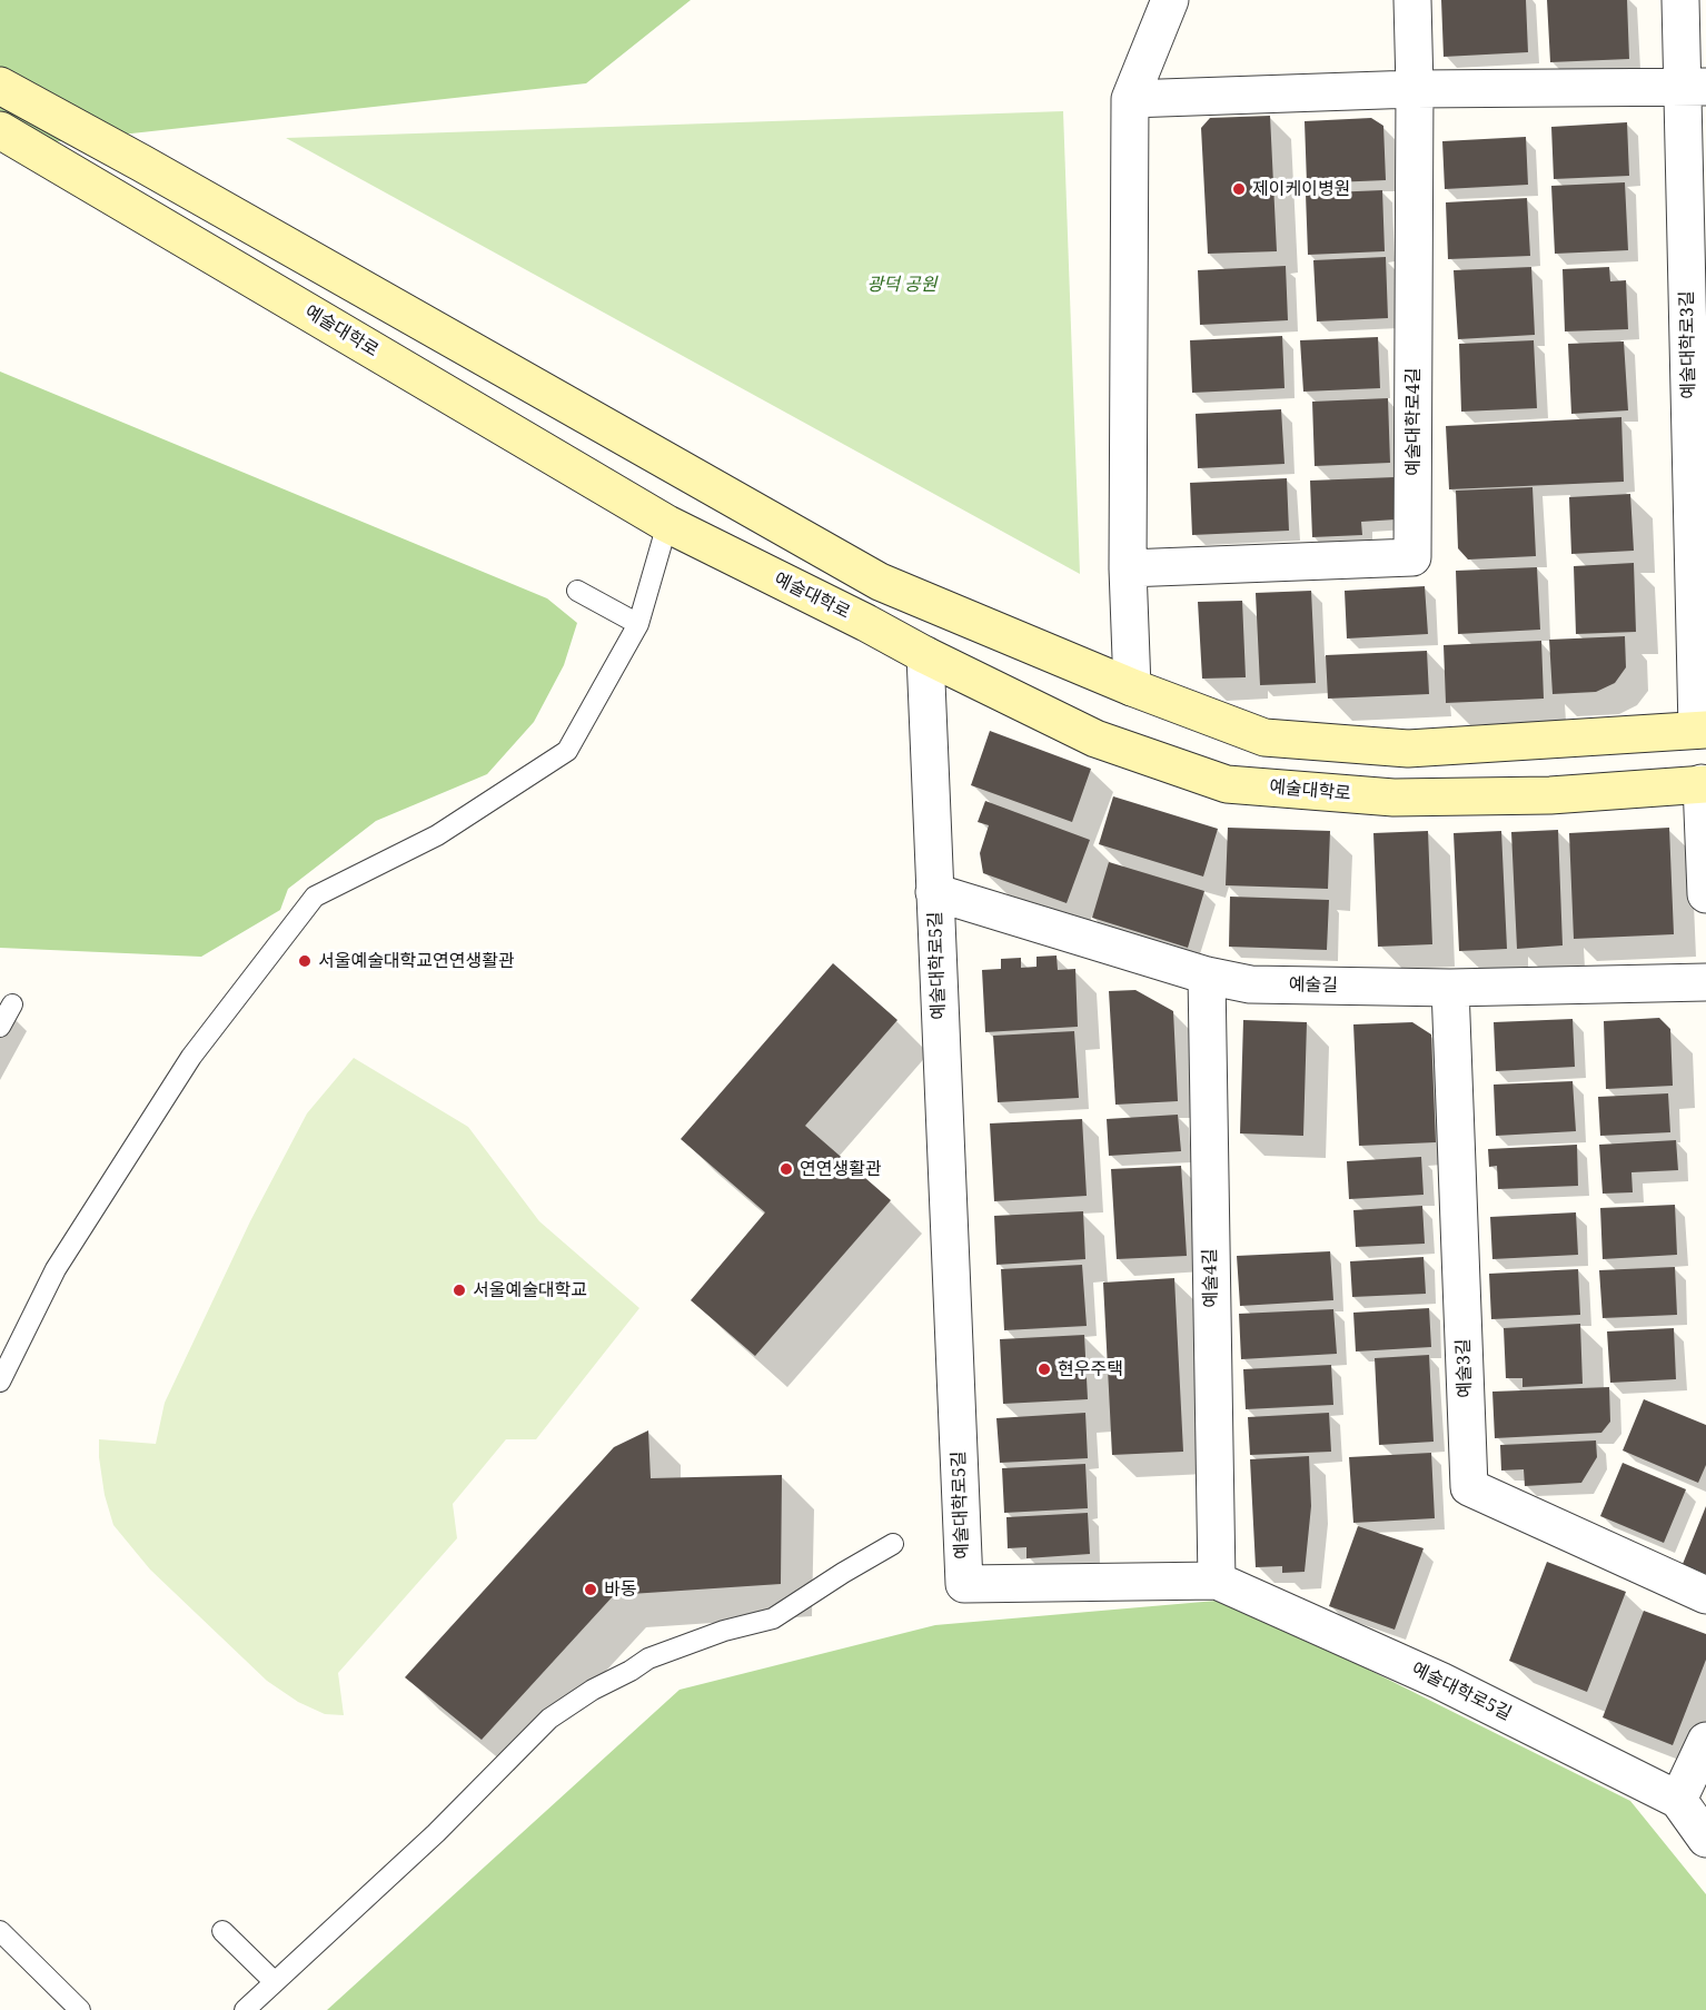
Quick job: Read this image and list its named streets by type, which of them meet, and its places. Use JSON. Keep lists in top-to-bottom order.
{
  "streets": {
    "street": [
      "예술대학로",
      "예술대학로3길",
      "예술대학로4길",
      "예술대학로5길",
      "예술길",
      "예술4길",
      "예술3길"
    ]
  },
  "crossings": [
    ["예술대학로", "예술대학로5길"],
    ["예술대학로5길", "예술길"],
    ["예술대학로5길", "예술4길"],
    ["예술길", "예술4길"],
    ["예술길", "예술3길"]
  ],
  "parks": ["광덕 공원"],
  "places": [
    "제이케이병원",
    "서울예술대학교연연생활관",
    "연연생활관",
    "서울예술대학교",
    "현우주택",
    "바동"
  ]
}
